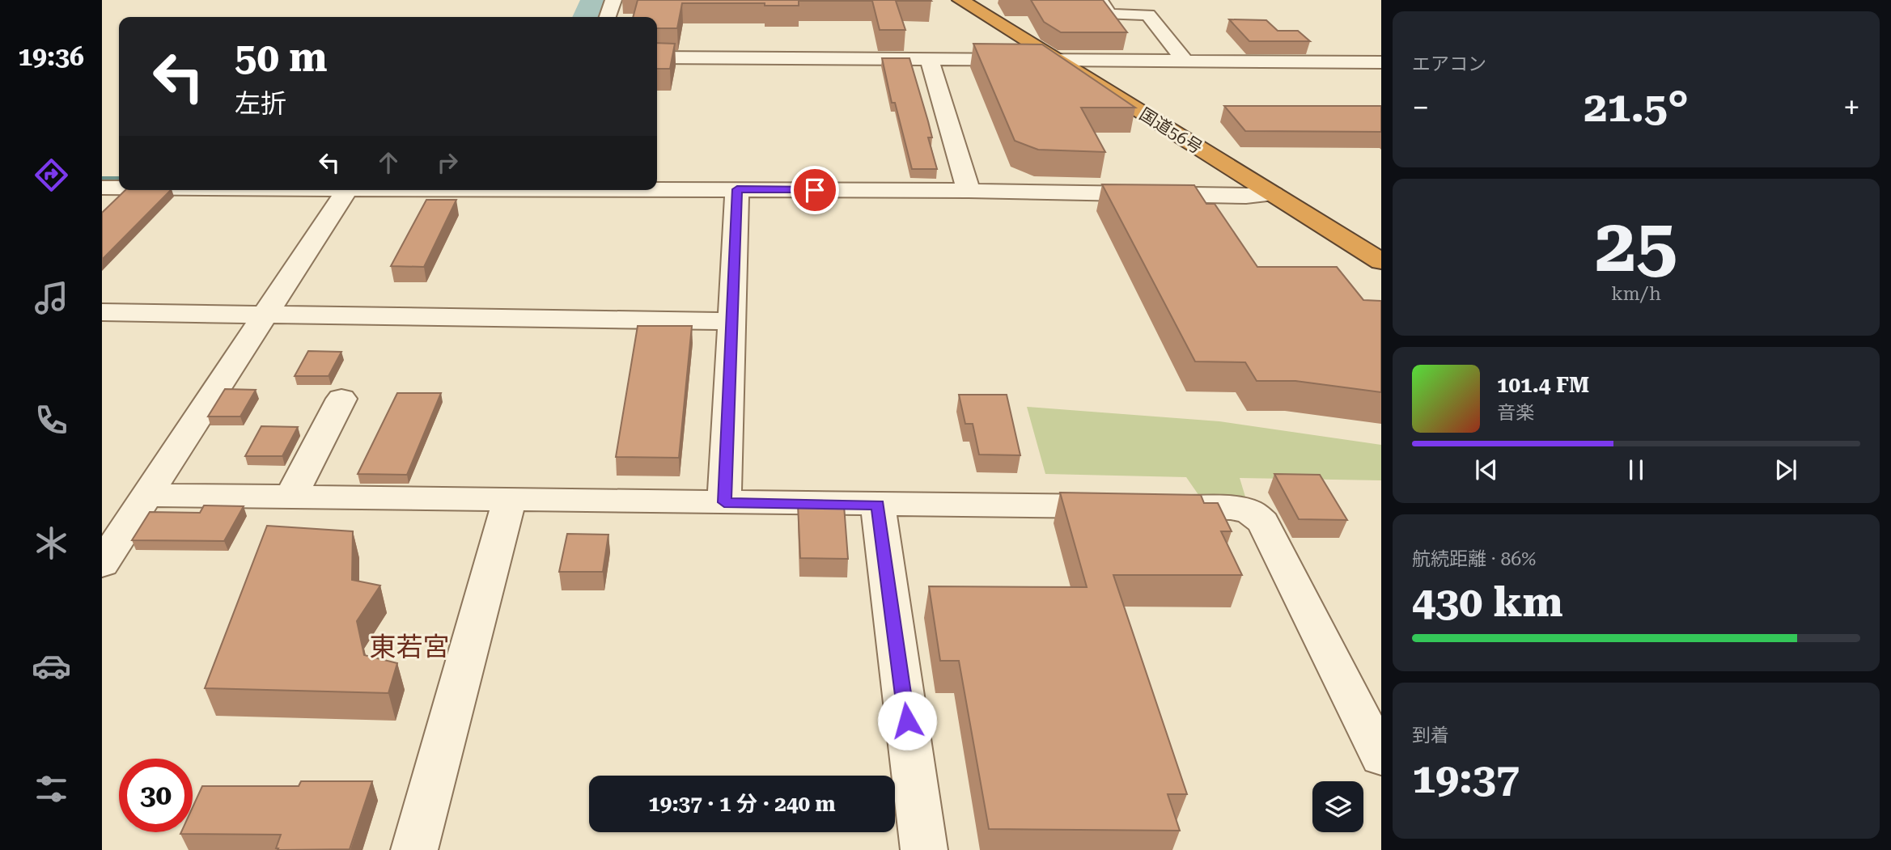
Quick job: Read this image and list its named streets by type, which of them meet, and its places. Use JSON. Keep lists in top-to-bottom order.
{
  "streets": {
    "highway": ["国道56号"]
  },
  "districts": ["東若宮"],
  "page": {
    "tabs": "19:36",
    "tile": [
      "エアコン",
      ["25", "km/h"],
      ["航続距離 · 86%", "430 km"],
      ["到着", "19:37"]
    ],
    "turn": ["50 m", "左折"],
    "heat": ["−", "21.5°", "+"],
    "song": ["101.4 FM", "音楽"],
    "limit": "30",
    "trip": "19:37 · 1 分 · 240 m"
  }
}
